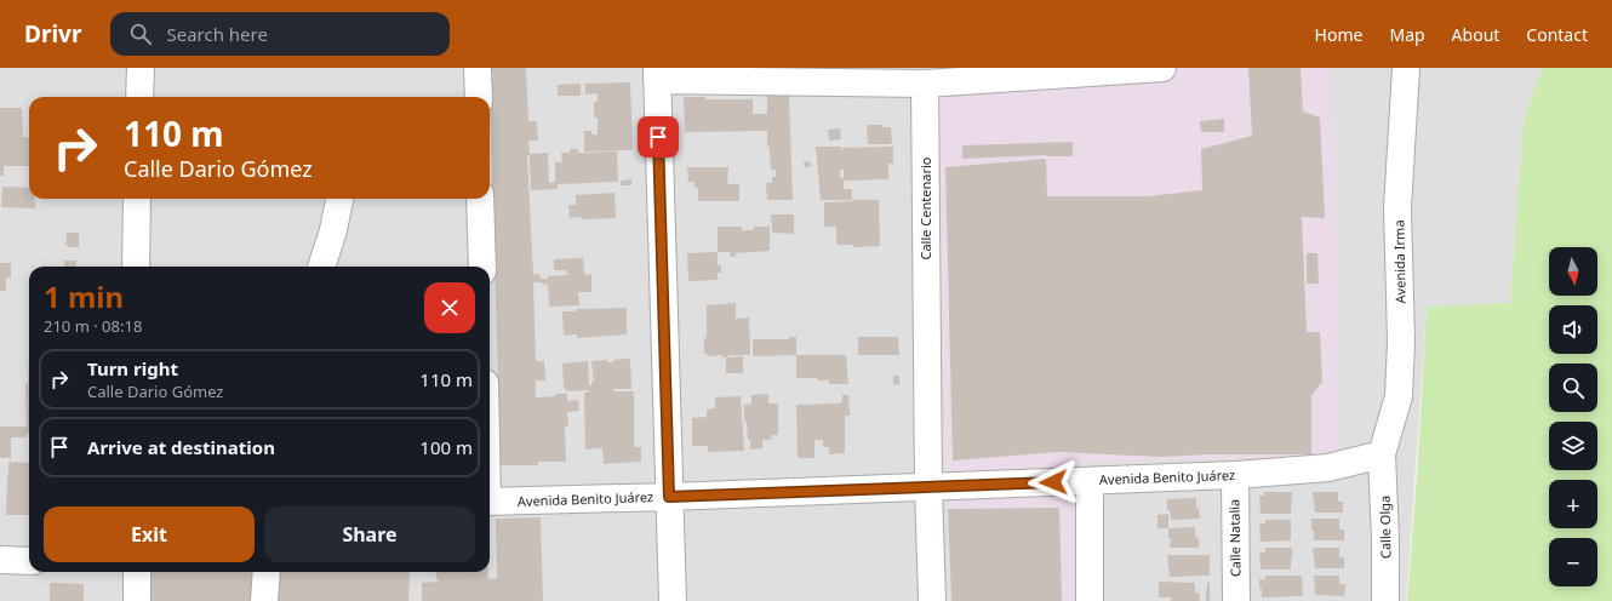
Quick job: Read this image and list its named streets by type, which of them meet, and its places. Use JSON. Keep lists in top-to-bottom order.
{
  "streets": {
    "street": [
      "Calle Centenario",
      "Avenida Irma",
      "Avenida Benito Juárez",
      "Calle Olga",
      "Calle Natalia"
    ]
  },
  "crossings": [
    ["Calle Centenario", "Avenida Benito Juárez"],
    ["Avenida Irma", "Avenida Benito Juárez"],
    ["Avenida Irma", "Calle Olga"],
    ["Avenida Benito Juárez", "Calle Olga"],
    ["Avenida Benito Juárez", "Calle Natalia"]
  ],
  "north": "bottom",
  "page": {
    "header": "Drivr",
    "search": "Search here",
    "nav": [
      "Home",
      "Map",
      "About",
      "Contact"
    ],
    "turn": ["110 m", "Calle Dario Gómez"],
    "map_buttons": ["+", "−"],
    "heading": ["1 min", "210 m · 08:18"],
    "list": [
      {
        "name": "Turn right",
        "note": "Calle Dario Gómez",
        "value": "110 m"
      },
      {
        "name": "Arrive at destination",
        "value": "100 m"
      }
    ],
    "buttons": ["Exit", "Share"]
  }
}
